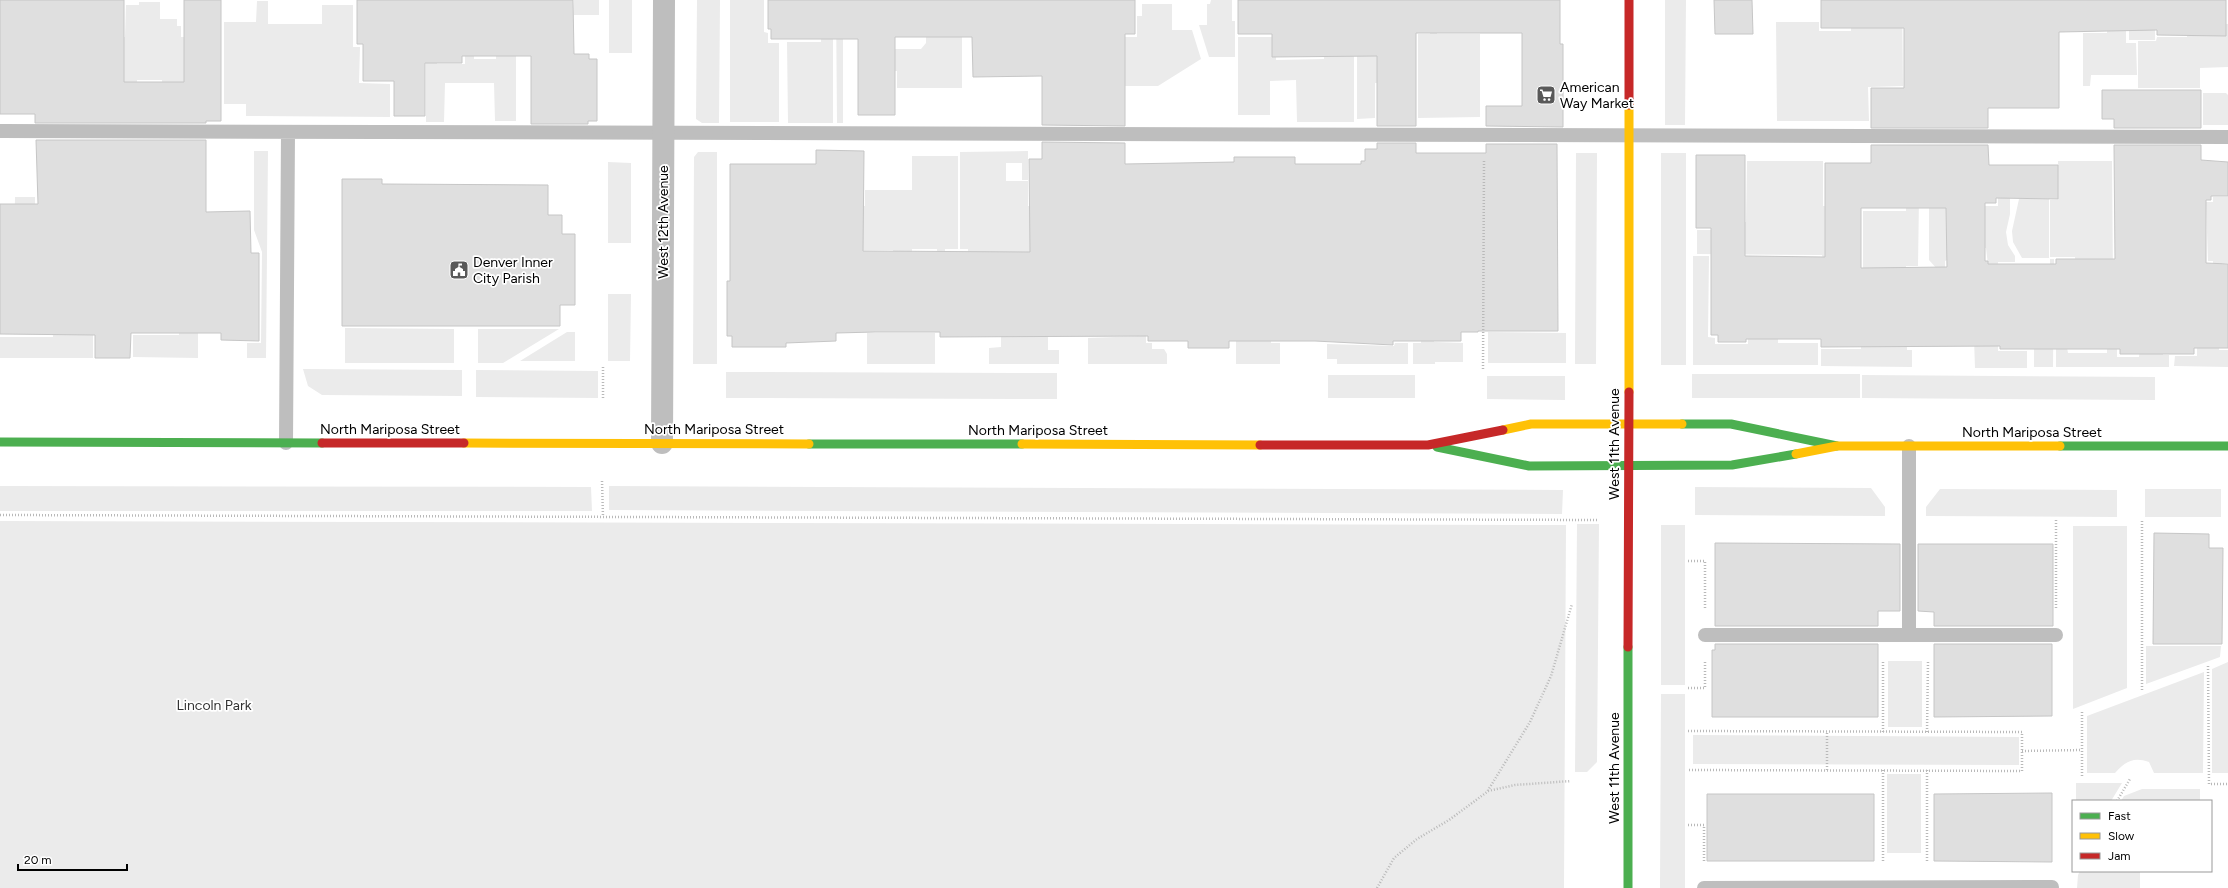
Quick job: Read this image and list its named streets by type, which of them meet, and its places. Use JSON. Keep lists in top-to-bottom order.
{
  "streets": {
    "street": ["West 12th Avenue", "North Mariposa Street", "West 11th Avenue"]
  },
  "crossings": [
    ["West 12th Avenue", "North Mariposa Street"],
    ["North Mariposa Street", "West 11th Avenue"]
  ],
  "parks": ["Lincoln Park"],
  "places": {
    "supermarket": ["American Way Market"],
    "public building": ["Denver Inner City Parish"]
  },
  "legend": ["Fast", "Slow", "Jam"],
  "scale_bar": "20 m"
}
